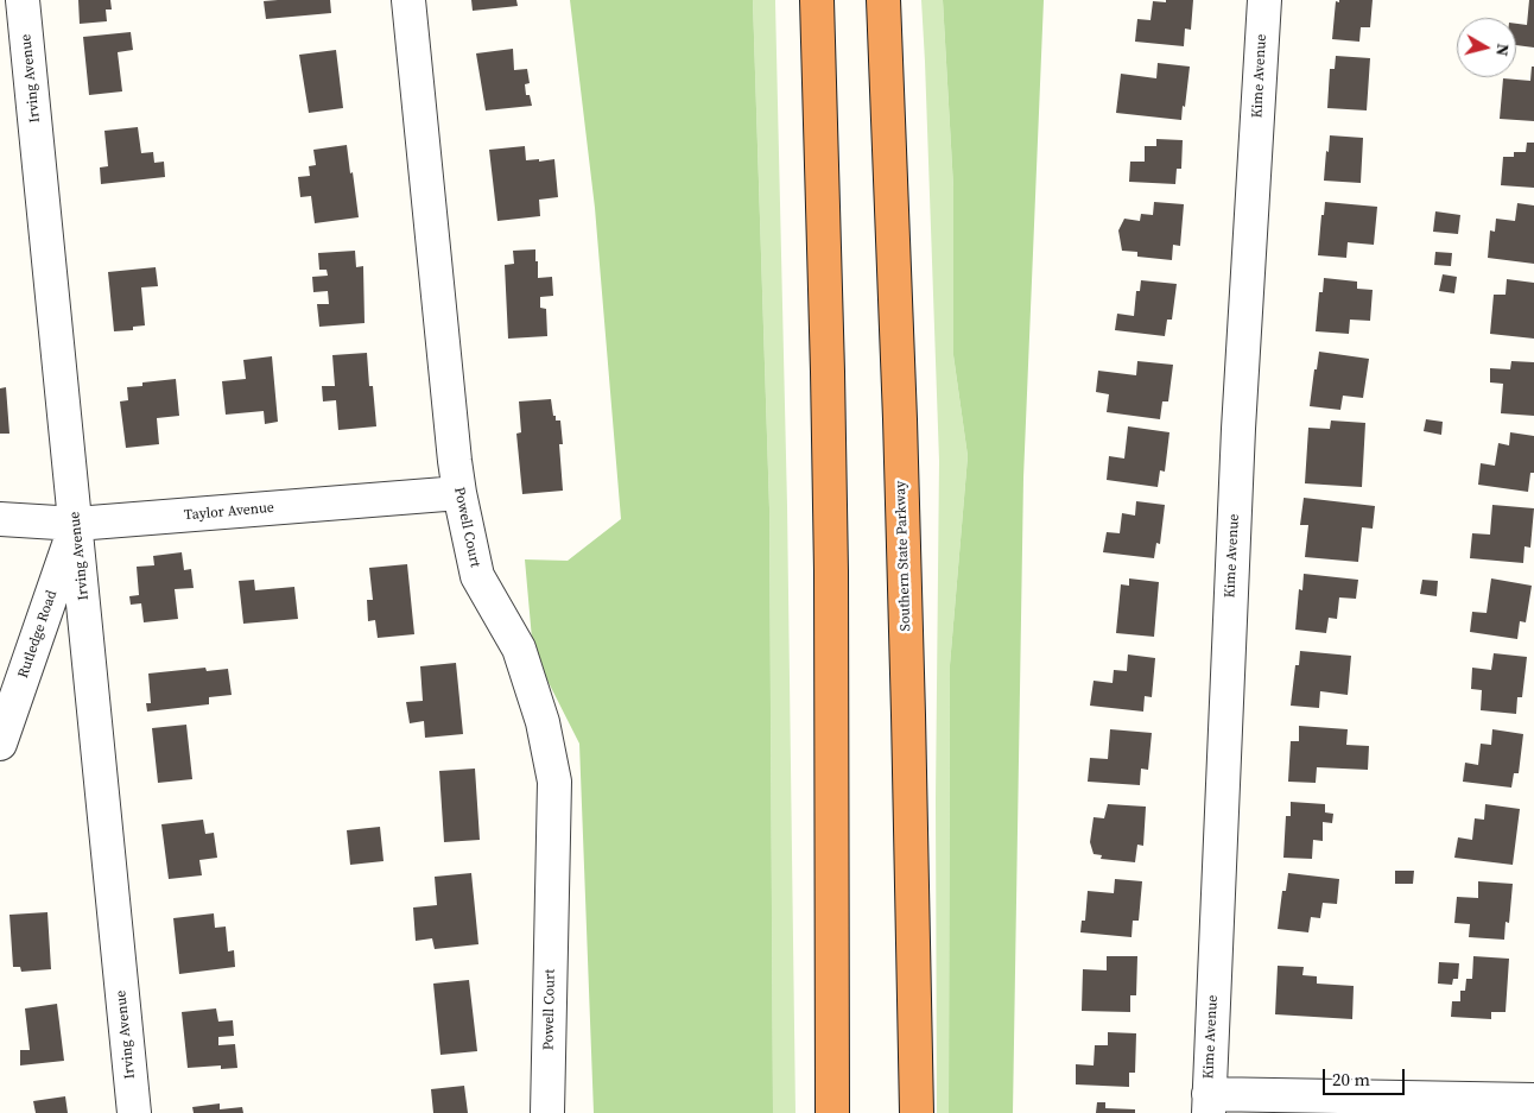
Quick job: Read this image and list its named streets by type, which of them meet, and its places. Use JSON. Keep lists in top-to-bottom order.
{
  "streets": {
    "highway": ["Southern State Parkway"],
    "street": [
      "Kime Avenue",
      "Irving Avenue",
      "Taylor Avenue",
      "Powell Court",
      "Rutledge Road"
    ]
  },
  "crossings": [
    ["Irving Avenue", "Taylor Avenue"],
    ["Irving Avenue", "Rutledge Road"],
    ["Taylor Avenue", "Powell Court"],
    ["Taylor Avenue", "Rutledge Road"]
  ],
  "scale_bar": "20 m",
  "north": "right"
}
